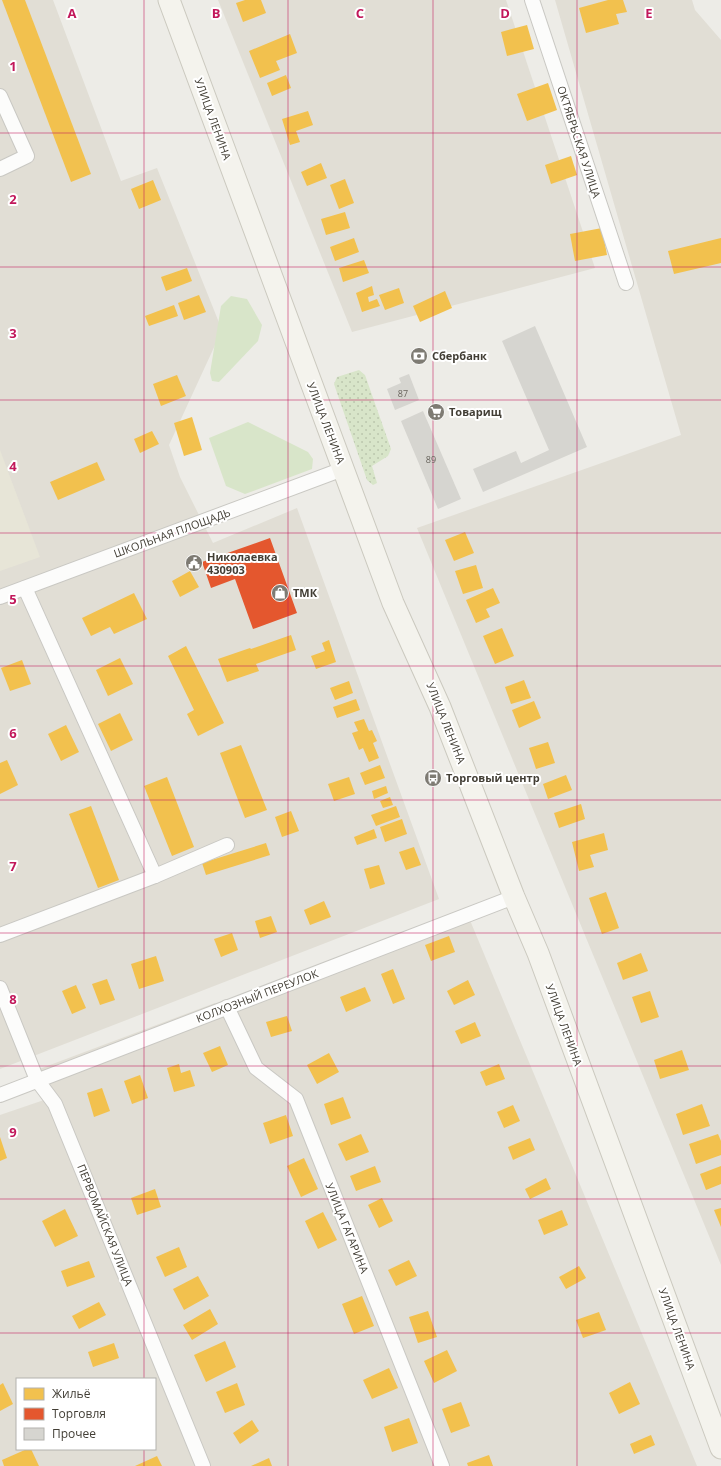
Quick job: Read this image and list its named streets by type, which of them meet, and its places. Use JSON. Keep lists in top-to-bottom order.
{
  "streets": {
    "main road": ["УЛИЦА ЛЕНИНА"],
    "street": [
      "ОКТЯБРЬСКАЯ УЛИЦА",
      "ШКОЛЬНАЯ ПЛОЩАДЬ",
      "КОЛХОЗНЫЙ ПЕРЕУЛОК",
      "ПЕРВОМАЙСКАЯ УЛИЦА",
      "УЛИЦА ГАГАРИНА"
    ]
  },
  "crossings": [
    ["УЛИЦА ЛЕНИНА", "ШКОЛЬНАЯ ПЛОЩАДЬ"],
    ["УЛИЦА ЛЕНИНА", "КОЛХОЗНЫЙ ПЕРЕУЛОК"],
    ["КОЛХОЗНЫЙ ПЕРЕУЛОК", "ПЕРВОМАЙСКАЯ УЛИЦА"],
    ["КОЛХОЗНЫЙ ПЕРЕУЛОК", "УЛИЦА ГАГАРИНА"]
  ],
  "places": {
    "bank": ["Сбербанк"],
    "supermarket": ["Товарищ"],
    "public building": ["Николаевка 430903"],
    "shop": ["ТМК"],
    "bus stop": ["Торговый центр"]
  },
  "house_numbers": ["87", "89"],
  "legend": ["Жильё", "Торговля", "Прочее"],
  "grid": {
    "columns": [
      "A",
      "B",
      "C",
      "D",
      "E"
    ],
    "rows": [
      "1",
      "2",
      "3",
      "4",
      "5",
      "6",
      "7",
      "8",
      "9"
    ]
  }
}
